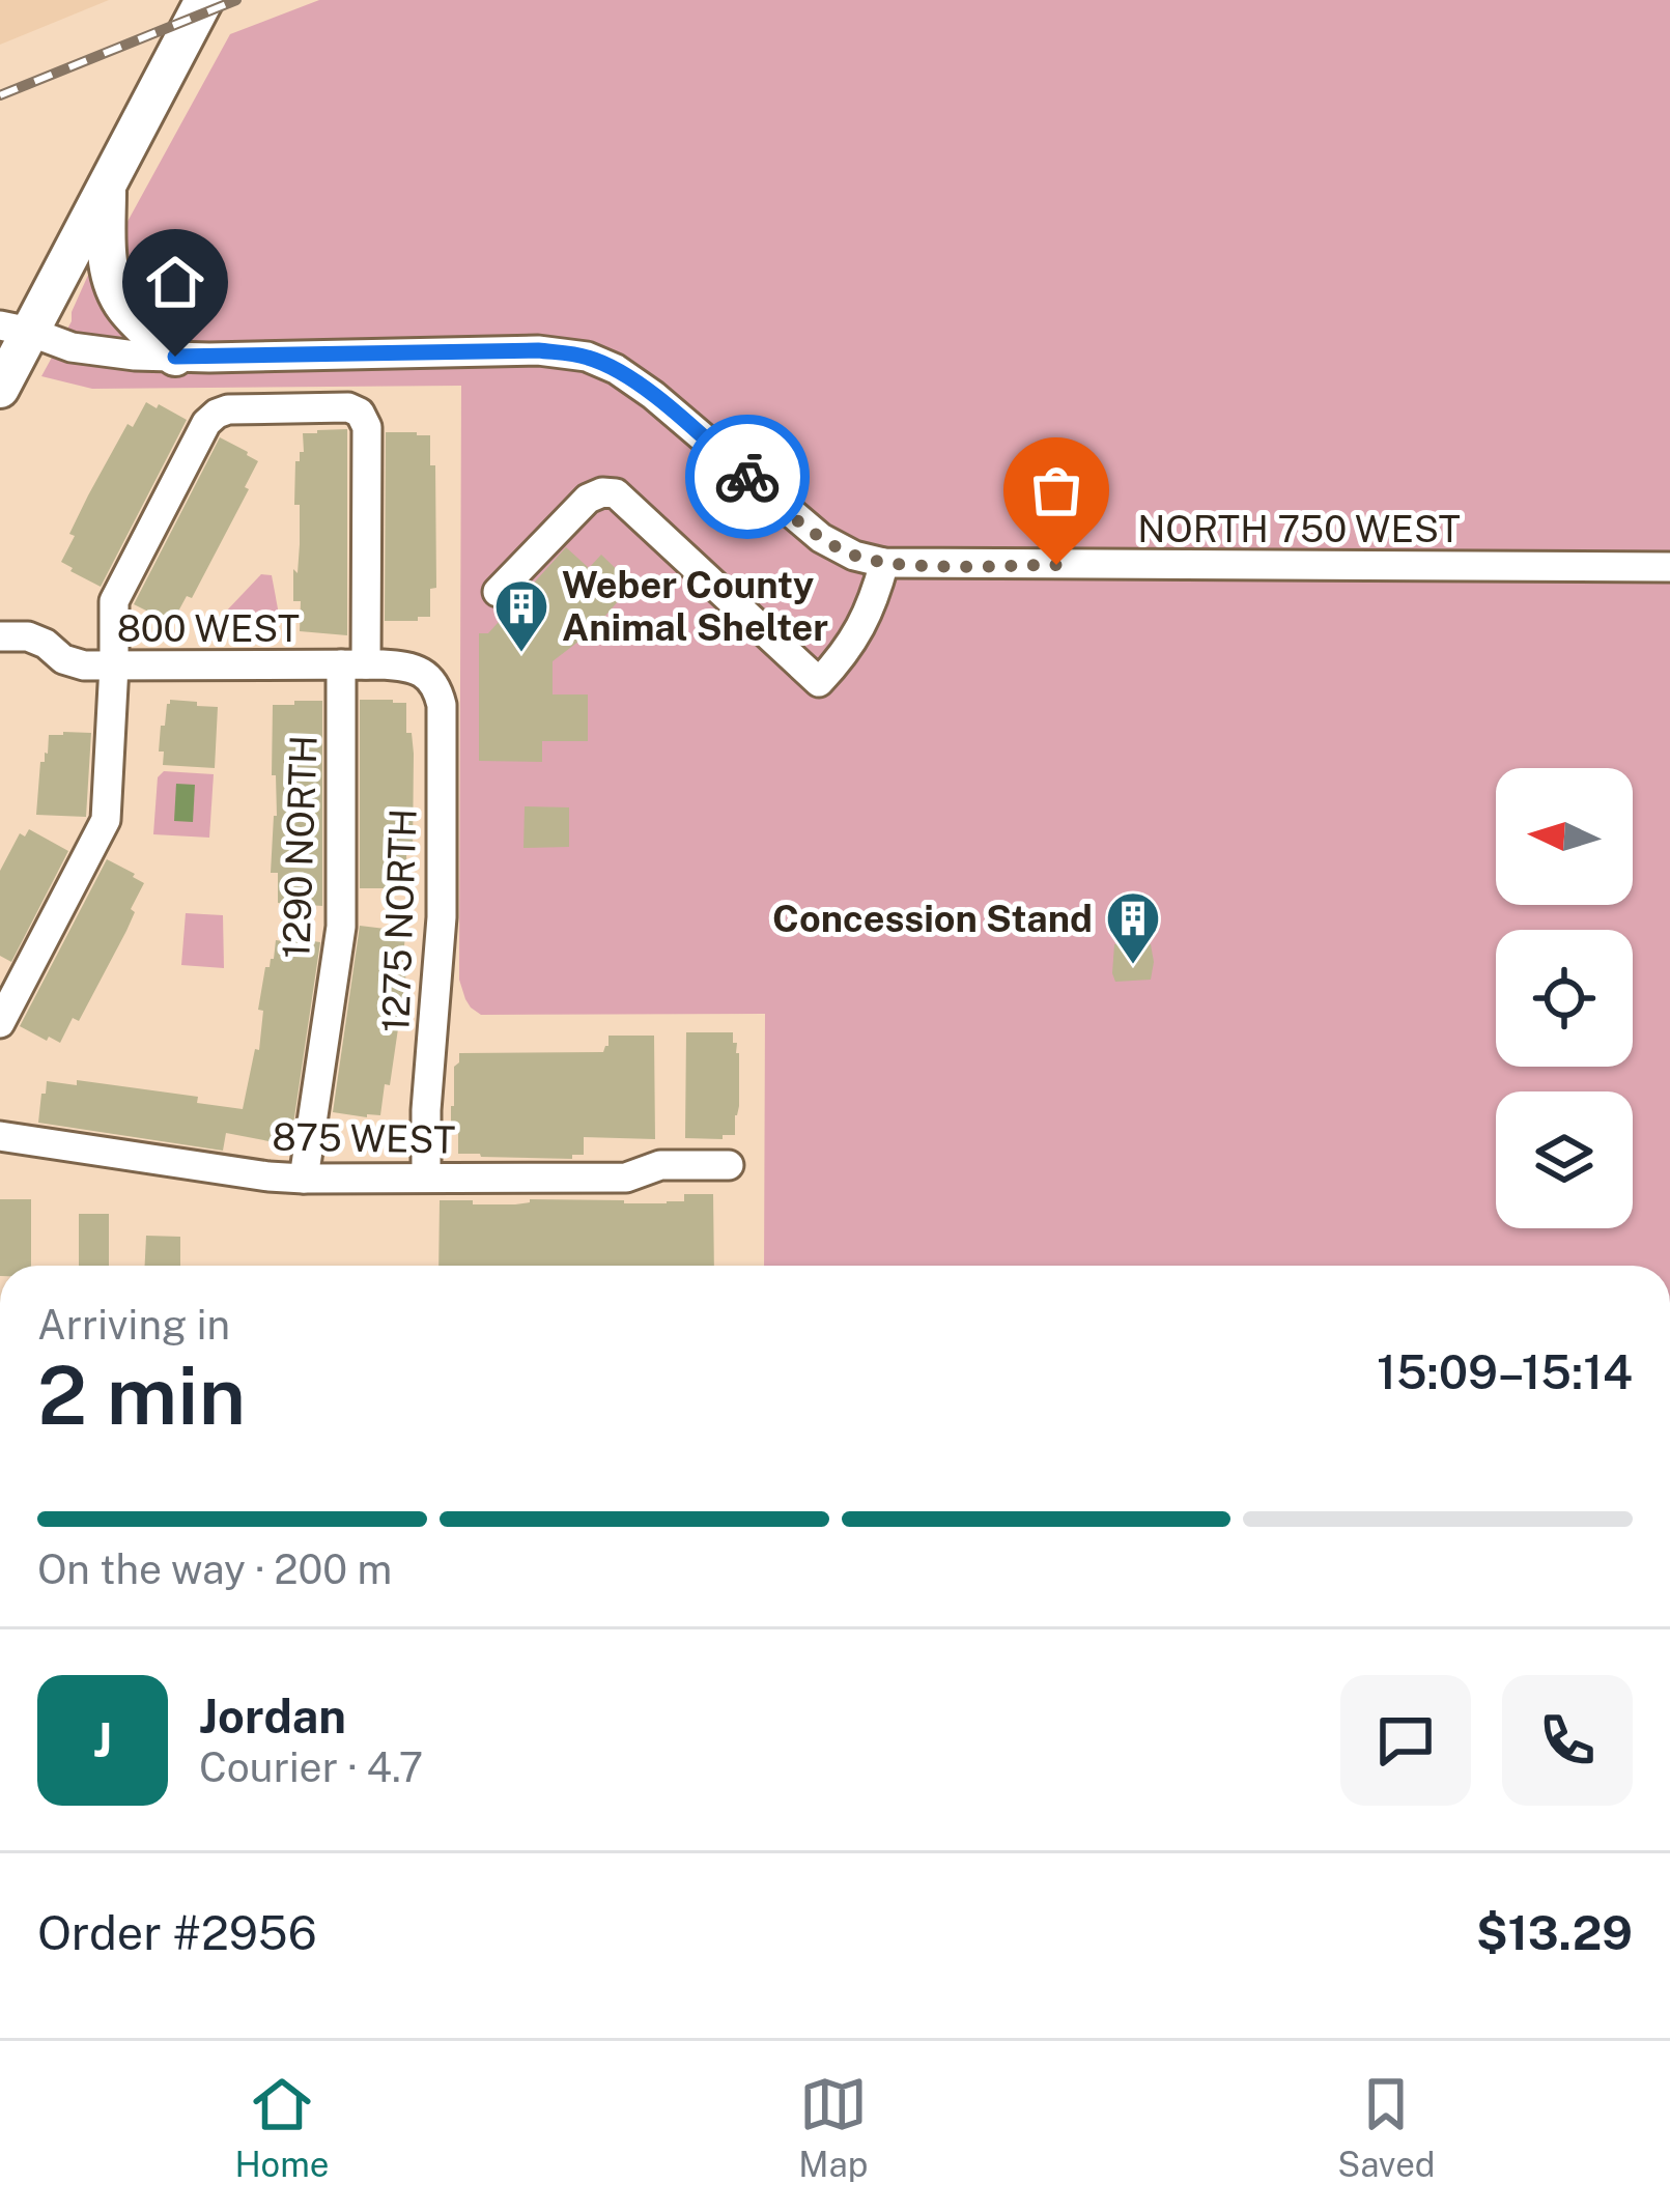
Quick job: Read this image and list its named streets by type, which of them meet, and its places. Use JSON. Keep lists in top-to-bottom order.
{
  "streets": {
    "street": [
      "NORTH 750 WEST",
      "800 WEST",
      "1290 NORTH",
      "1275 NORTH",
      "875 WEST"
    ]
  },
  "crossings": [
    ["800 WEST", "1290 NORTH"],
    ["800 WEST", "1275 NORTH"],
    ["1290 NORTH", "875 WEST"],
    ["1275 NORTH", "875 WEST"]
  ],
  "places": {
    "building": ["Weber County Animal Shelter", "Concession Stand"]
  },
  "north": "left",
  "page": {
    "heading": ["2 min", "Arriving in", "15:09–15:14"],
    "panel": [
      "Jordan",
      "Courier · 4.7",
      "Order #2956",
      "$13.29"
    ],
    "bar": "On the way · 200 m",
    "round": "J",
    "tabs": ["Home", "Map", "Saved"]
  }
}
